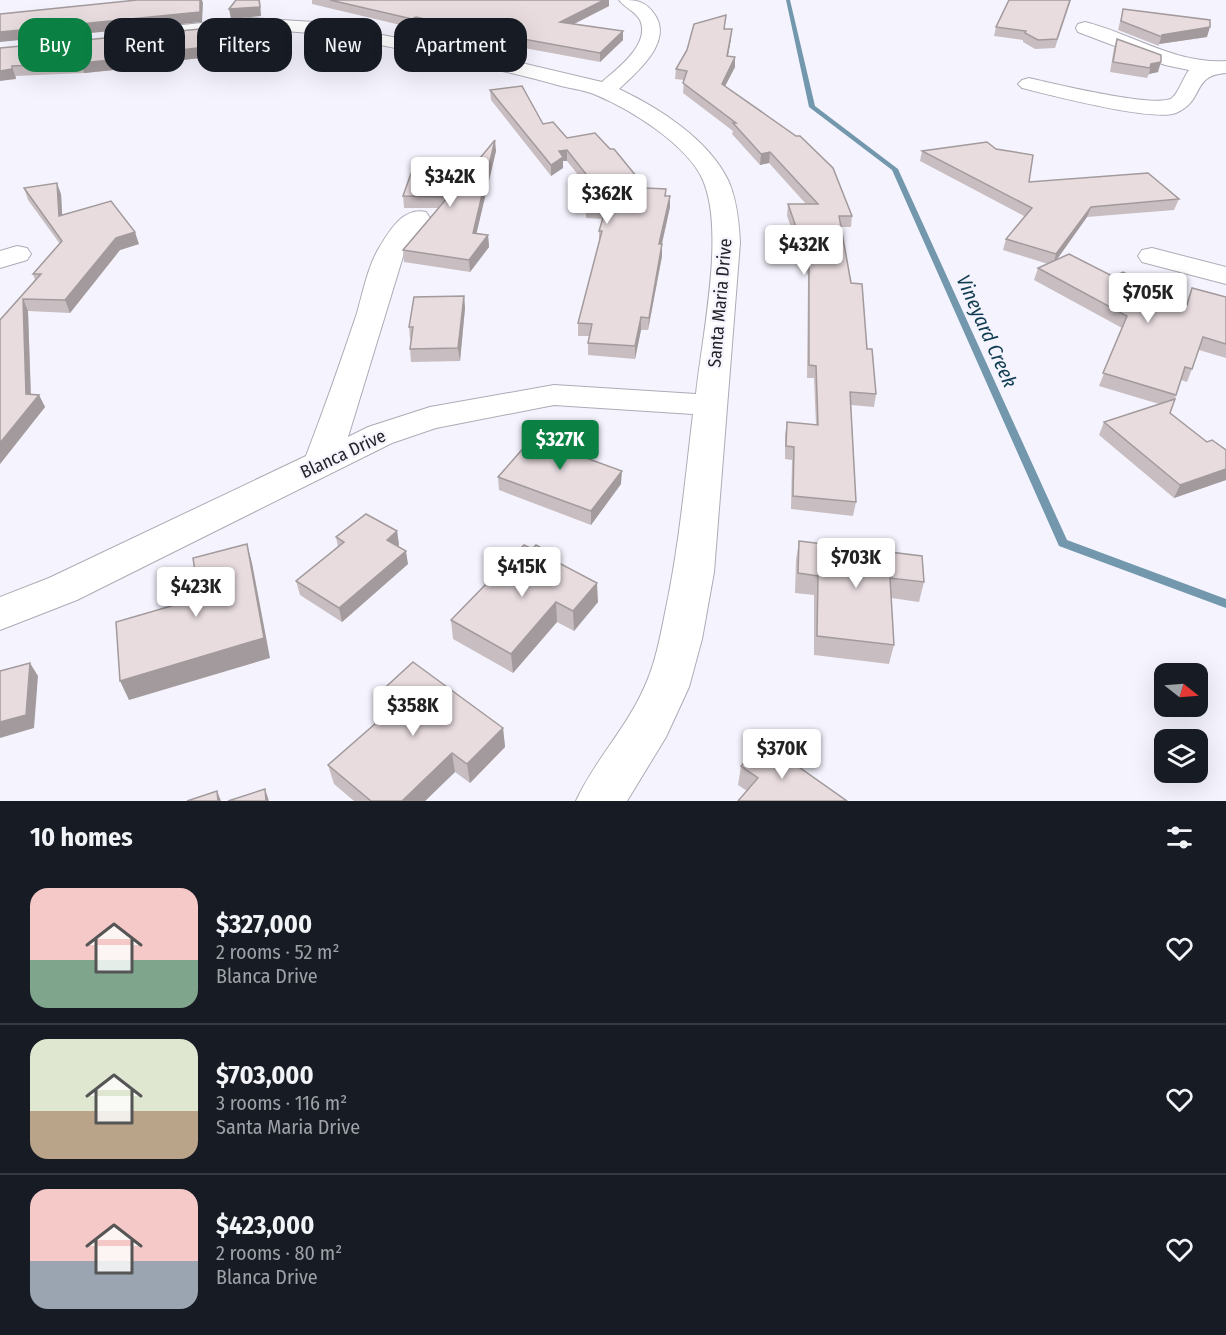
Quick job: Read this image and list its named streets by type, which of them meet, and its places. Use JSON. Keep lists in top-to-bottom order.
{
  "streets": {
    "street": ["Santa Maria Drive", "Blanca Drive"]
  },
  "crossings": [
    ["Santa Maria Drive", "Blanca Drive"]
  ],
  "water": ["Vineyard Creek"],
  "north": "right",
  "page": {
    "chip": [
      "Buy",
      "Rent",
      "Filters",
      "New",
      "Apartment"
    ],
    "price": [
      "$342K",
      "$362K",
      "$432K",
      "$705K",
      "$327K",
      "$703K",
      "$415K",
      "$423K",
      "$358K",
      "$370K"
    ],
    "heading": "10 homes",
    "list": [
      {
        "name": "$327,000",
        "note": "2 rooms · 52 m² · Blanca Drive"
      },
      {
        "name": "$703,000",
        "note": "3 rooms · 116 m² · Santa Maria Drive"
      },
      {
        "name": "$423,000",
        "note": "2 rooms · 80 m² · Blanca Drive"
      }
    ]
  }
}
